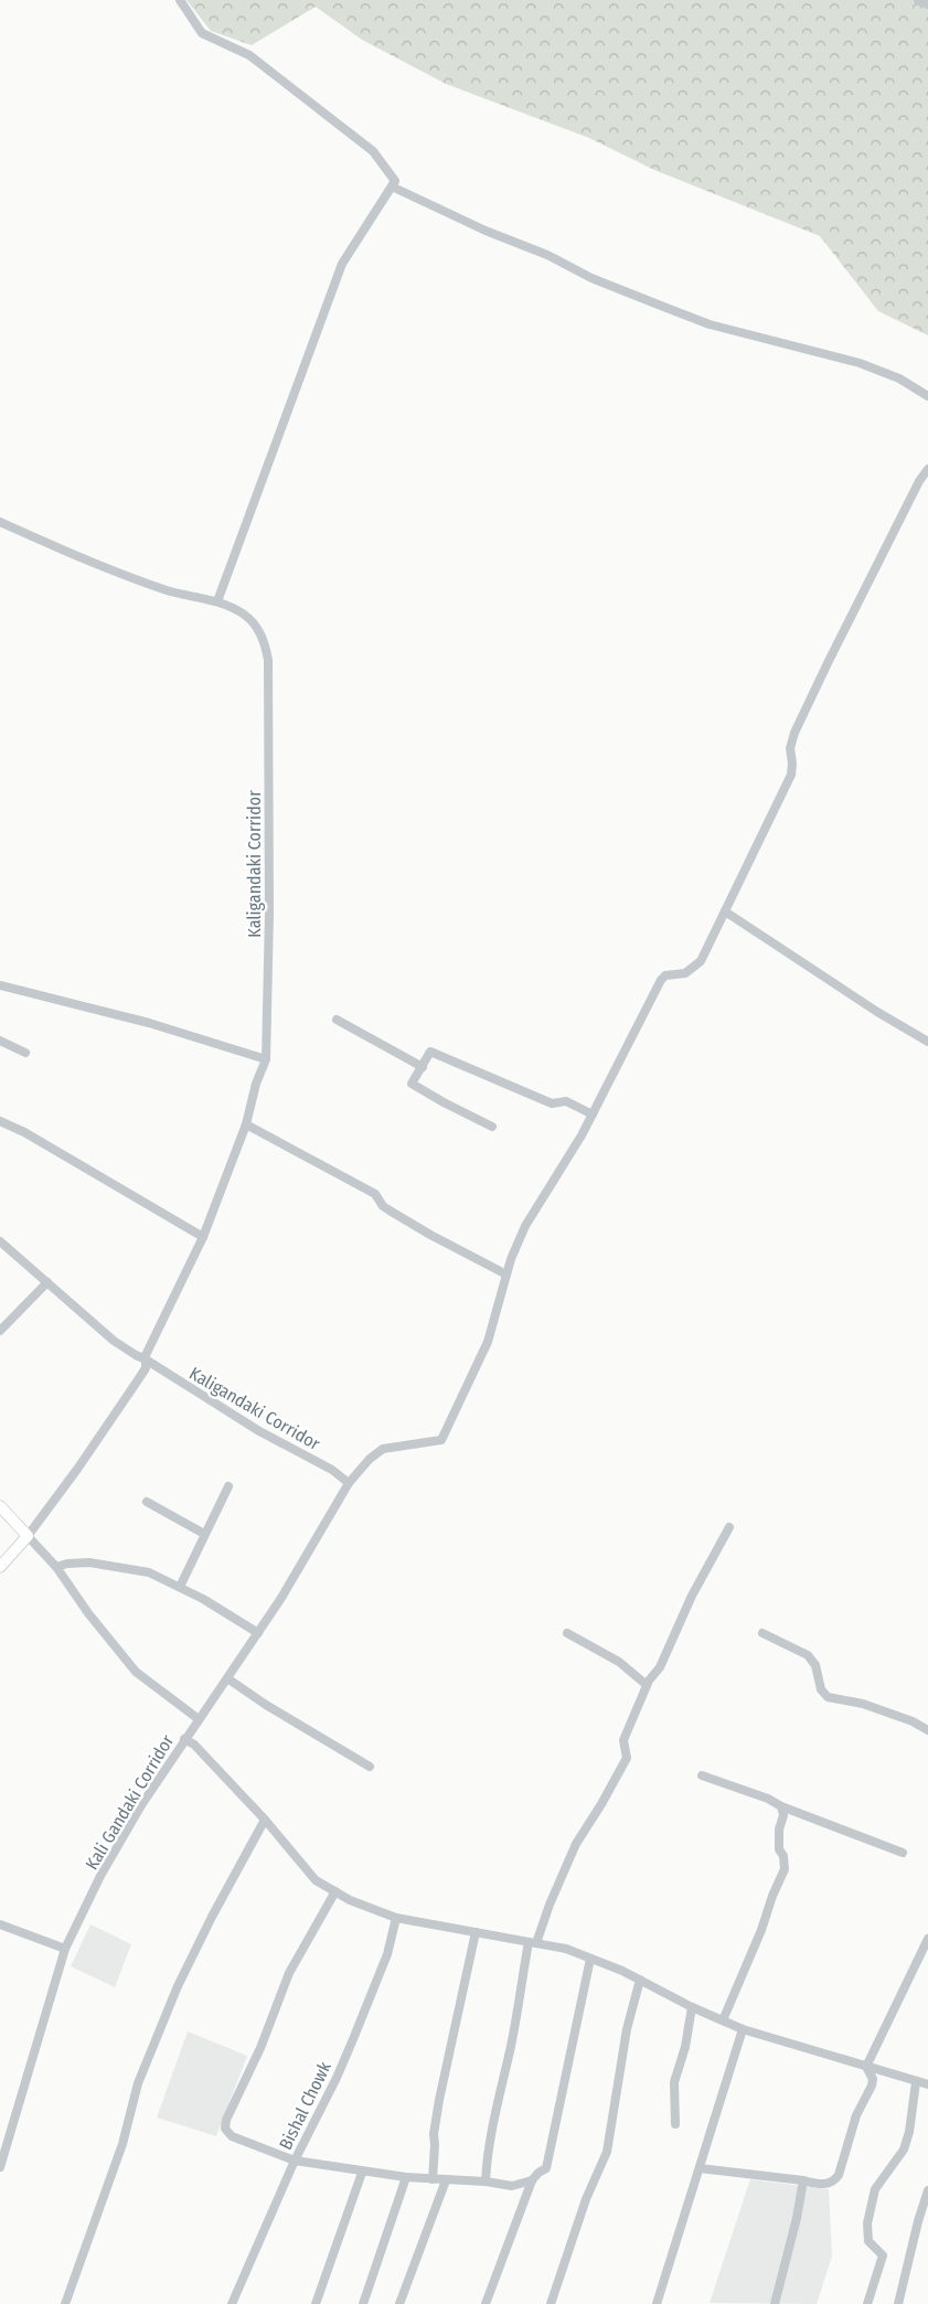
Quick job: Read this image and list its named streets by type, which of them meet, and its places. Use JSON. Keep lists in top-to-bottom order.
{
  "streets": {
    "street": ["Kaligandaki Corridor", "Kali Gandaki Corridor", "Bishal Chowk"]
  },
  "crossings": [
    ["Kaligandaki Corridor", "Kali Gandaki Corridor"]
  ]
}
